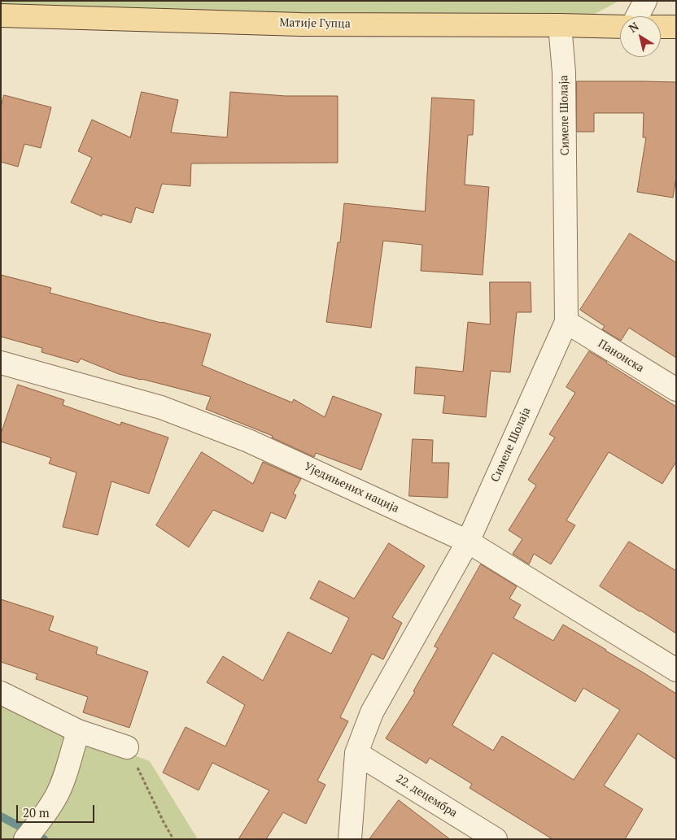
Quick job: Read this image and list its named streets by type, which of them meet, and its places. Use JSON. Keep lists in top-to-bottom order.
{
  "streets": {
    "main road": ["Матије Гупца"],
    "street": [
      "Симеле Шолаја",
      "Панонска",
      "Уједињених нација",
      "22. децембра"
    ]
  },
  "crossings": [
    ["Матије Гупца", "Симеле Шолаја"],
    ["Симеле Шолаја", "Панонска"],
    ["Симеле Шолаја", "Уједињених нација"],
    ["Симеле Шолаја", "22. децембра"]
  ],
  "scale_bar": "20 m",
  "north": "top left"
}
